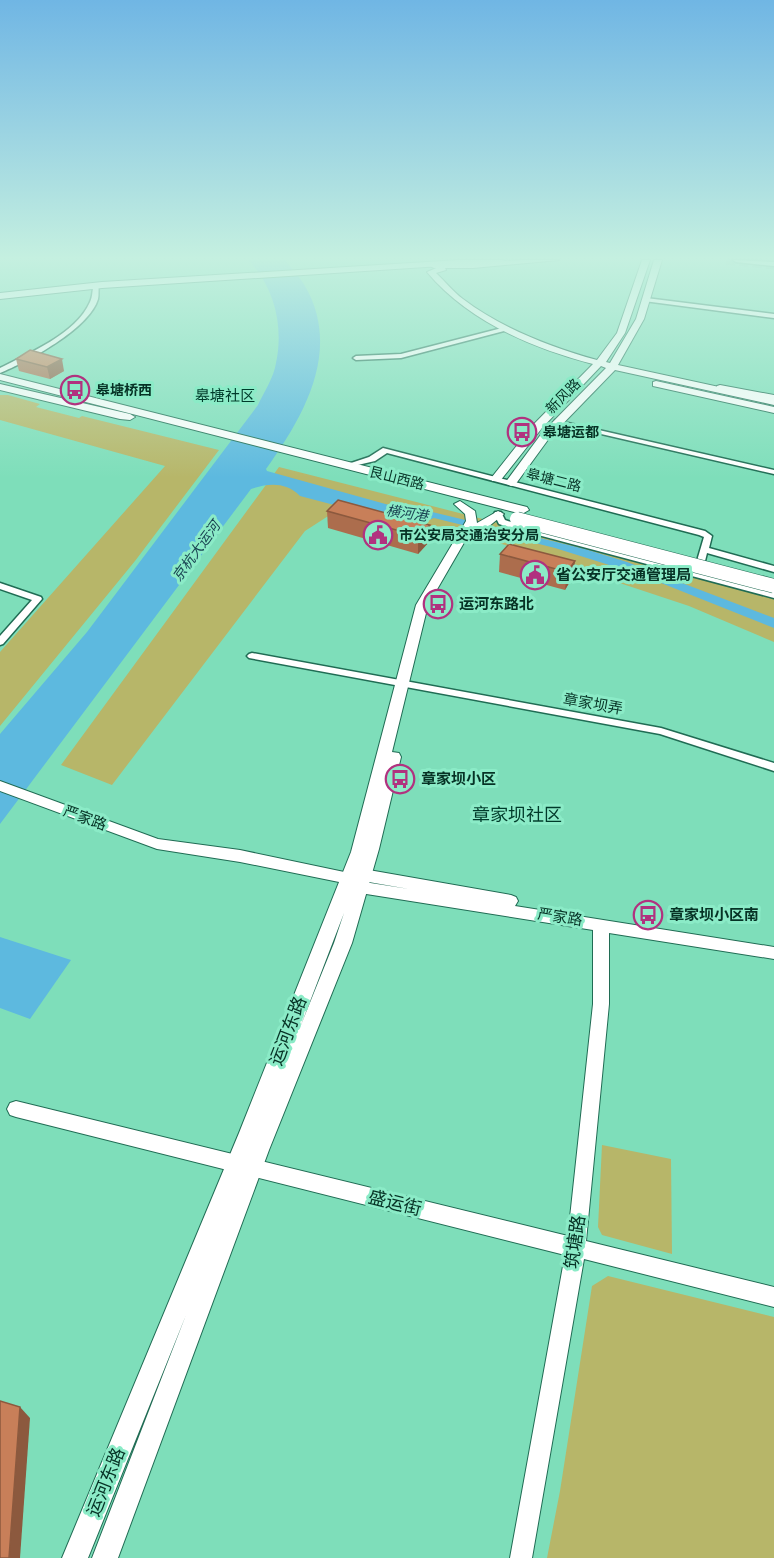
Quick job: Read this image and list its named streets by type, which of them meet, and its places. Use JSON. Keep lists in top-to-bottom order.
{
  "streets": {
    "main road": ["新风路", "艮山西路", "运河东路"],
    "street": [
      "皋塘二路",
      "章家坝弄",
      "严家路",
      "盛运街",
      "筑塘路"
    ]
  },
  "crossings": [
    ["新风路", "皋塘二路"],
    ["艮山西路", "运河东路"],
    ["章家坝弄", "运河东路"],
    ["严家路", "运河东路"],
    ["严家路", "筑塘路"],
    ["运河东路", "盛运街"],
    ["盛运街", "筑塘路"]
  ],
  "districts": ["皋塘社区", "章家坝社区"],
  "water": ["横河港", "京杭大运河"],
  "places": {
    "bus stop": [
      "皋塘桥西",
      "皋塘运都",
      "运河东路北",
      "章家坝小区",
      "章家坝小区南"
    ],
    "public building": ["市公安局交通治安分局", "省公安厅交通管理局"]
  }
}
